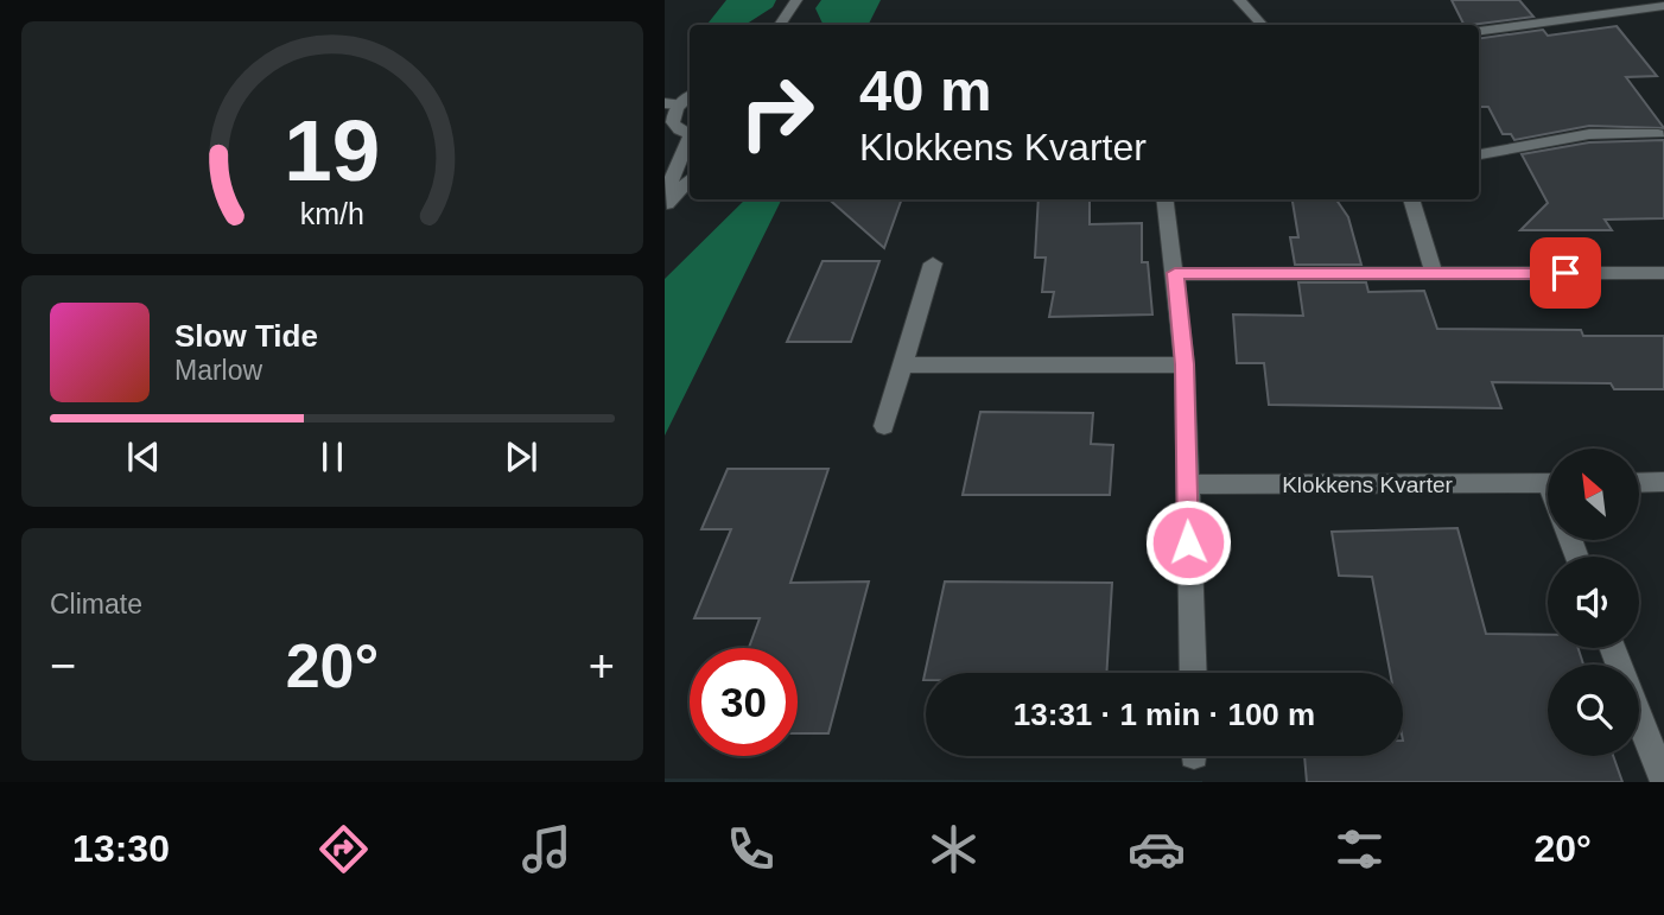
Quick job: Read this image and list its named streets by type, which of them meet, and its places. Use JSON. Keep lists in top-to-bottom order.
{
  "streets": {
    "street": ["Klokkens Kvarter"]
  },
  "north": "top left",
  "page": {
    "turn": ["40 m", "Klokkens Kvarter"],
    "song": ["Slow Tide", "Marlow"],
    "tile": "Climate",
    "heat": ["−", "20°", "+"],
    "limit": "30",
    "trip": "13:31 · 1 min · 100 m",
    "tabs": ["13:30", "20°"],
    "gauge": ["19", "km/h"]
  }
}
